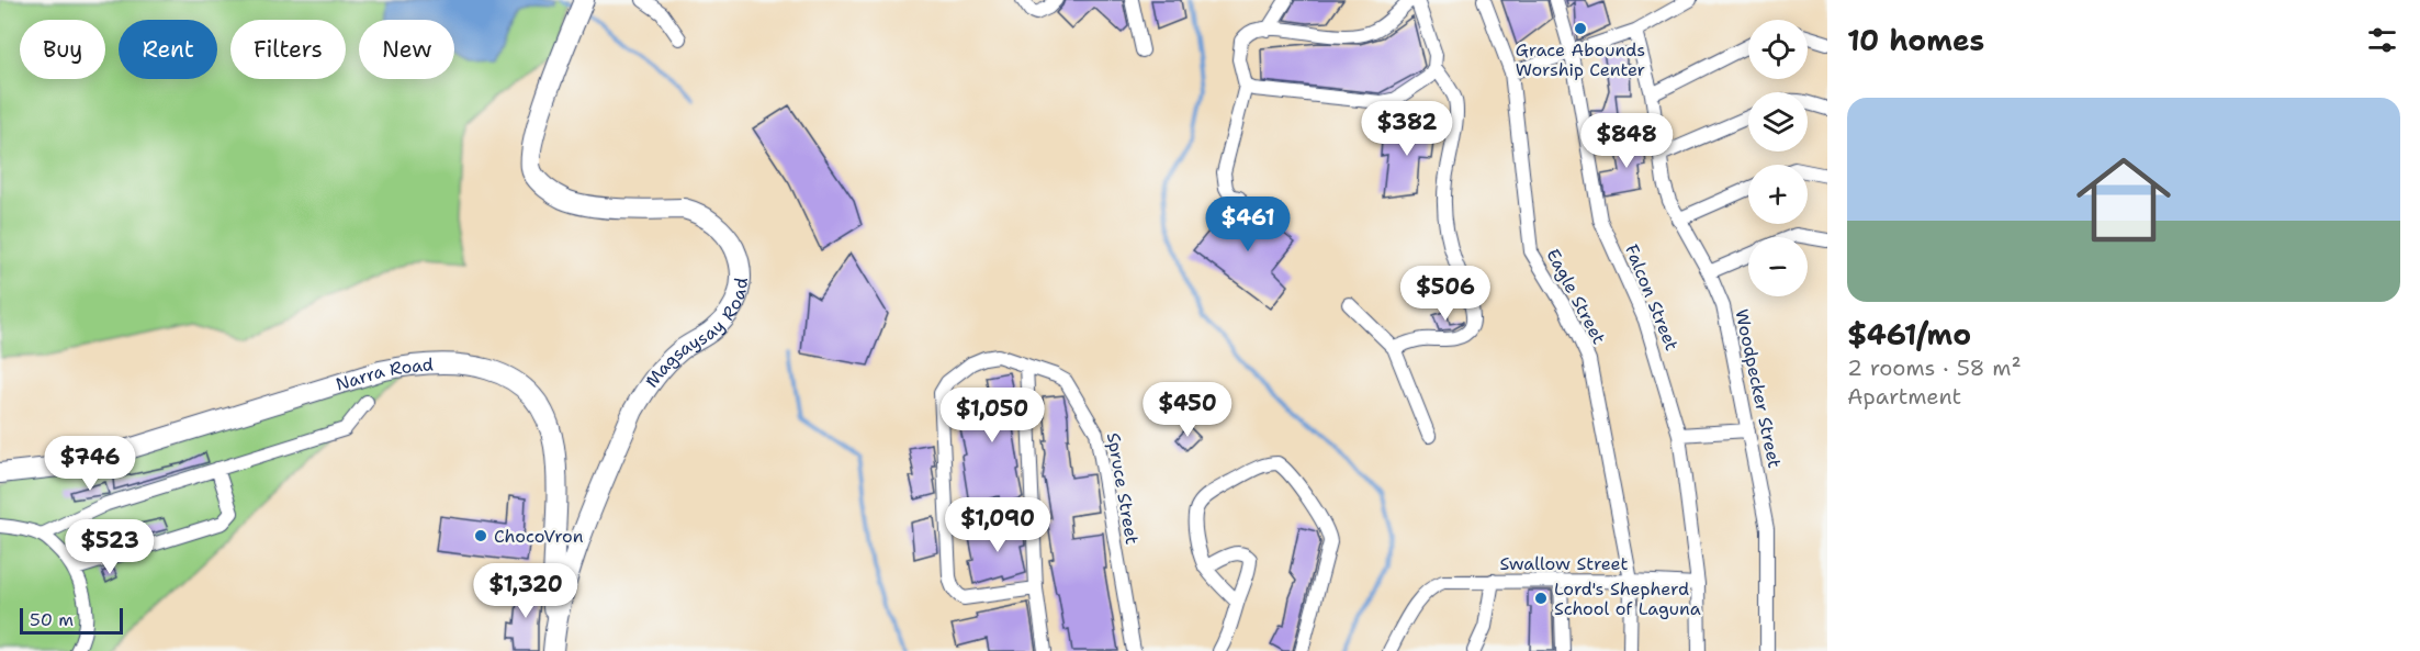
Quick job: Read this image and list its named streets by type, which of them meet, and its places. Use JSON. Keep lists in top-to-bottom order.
{
  "streets": {
    "main road": ["Magsaysay Road", "Narra Road"],
    "street": [
      "Eagle Street",
      "Falcon Street",
      "Woodpecker Street",
      "Spruce Street",
      "Swallow Street"
    ]
  },
  "crossings": [
    ["Eagle Street", "Swallow Street"],
    ["Falcon Street", "Swallow Street"],
    ["Magsaysay Road", "Narra Road"]
  ],
  "places": ["Grace Abounds Worship Center", "ChocoVron", "Lord's Shepherd School of Laguna"],
  "scale_bar": "50 m",
  "page": {
    "heading": "10 homes",
    "map_buttons": ["+", "−"],
    "chip": [
      "Buy",
      "Rent",
      "Filters",
      "New"
    ],
    "list": [
      {
        "name": "$461/mo",
        "note": "2 rooms · 58 m² · Apartment"
      }
    ],
    "price": [
      "$382",
      "$848",
      "$461",
      "$506",
      "$450",
      "$1,050",
      "$746",
      "$1,090",
      "$523",
      "$1,320"
    ],
    "scale": "50 m"
  }
}
